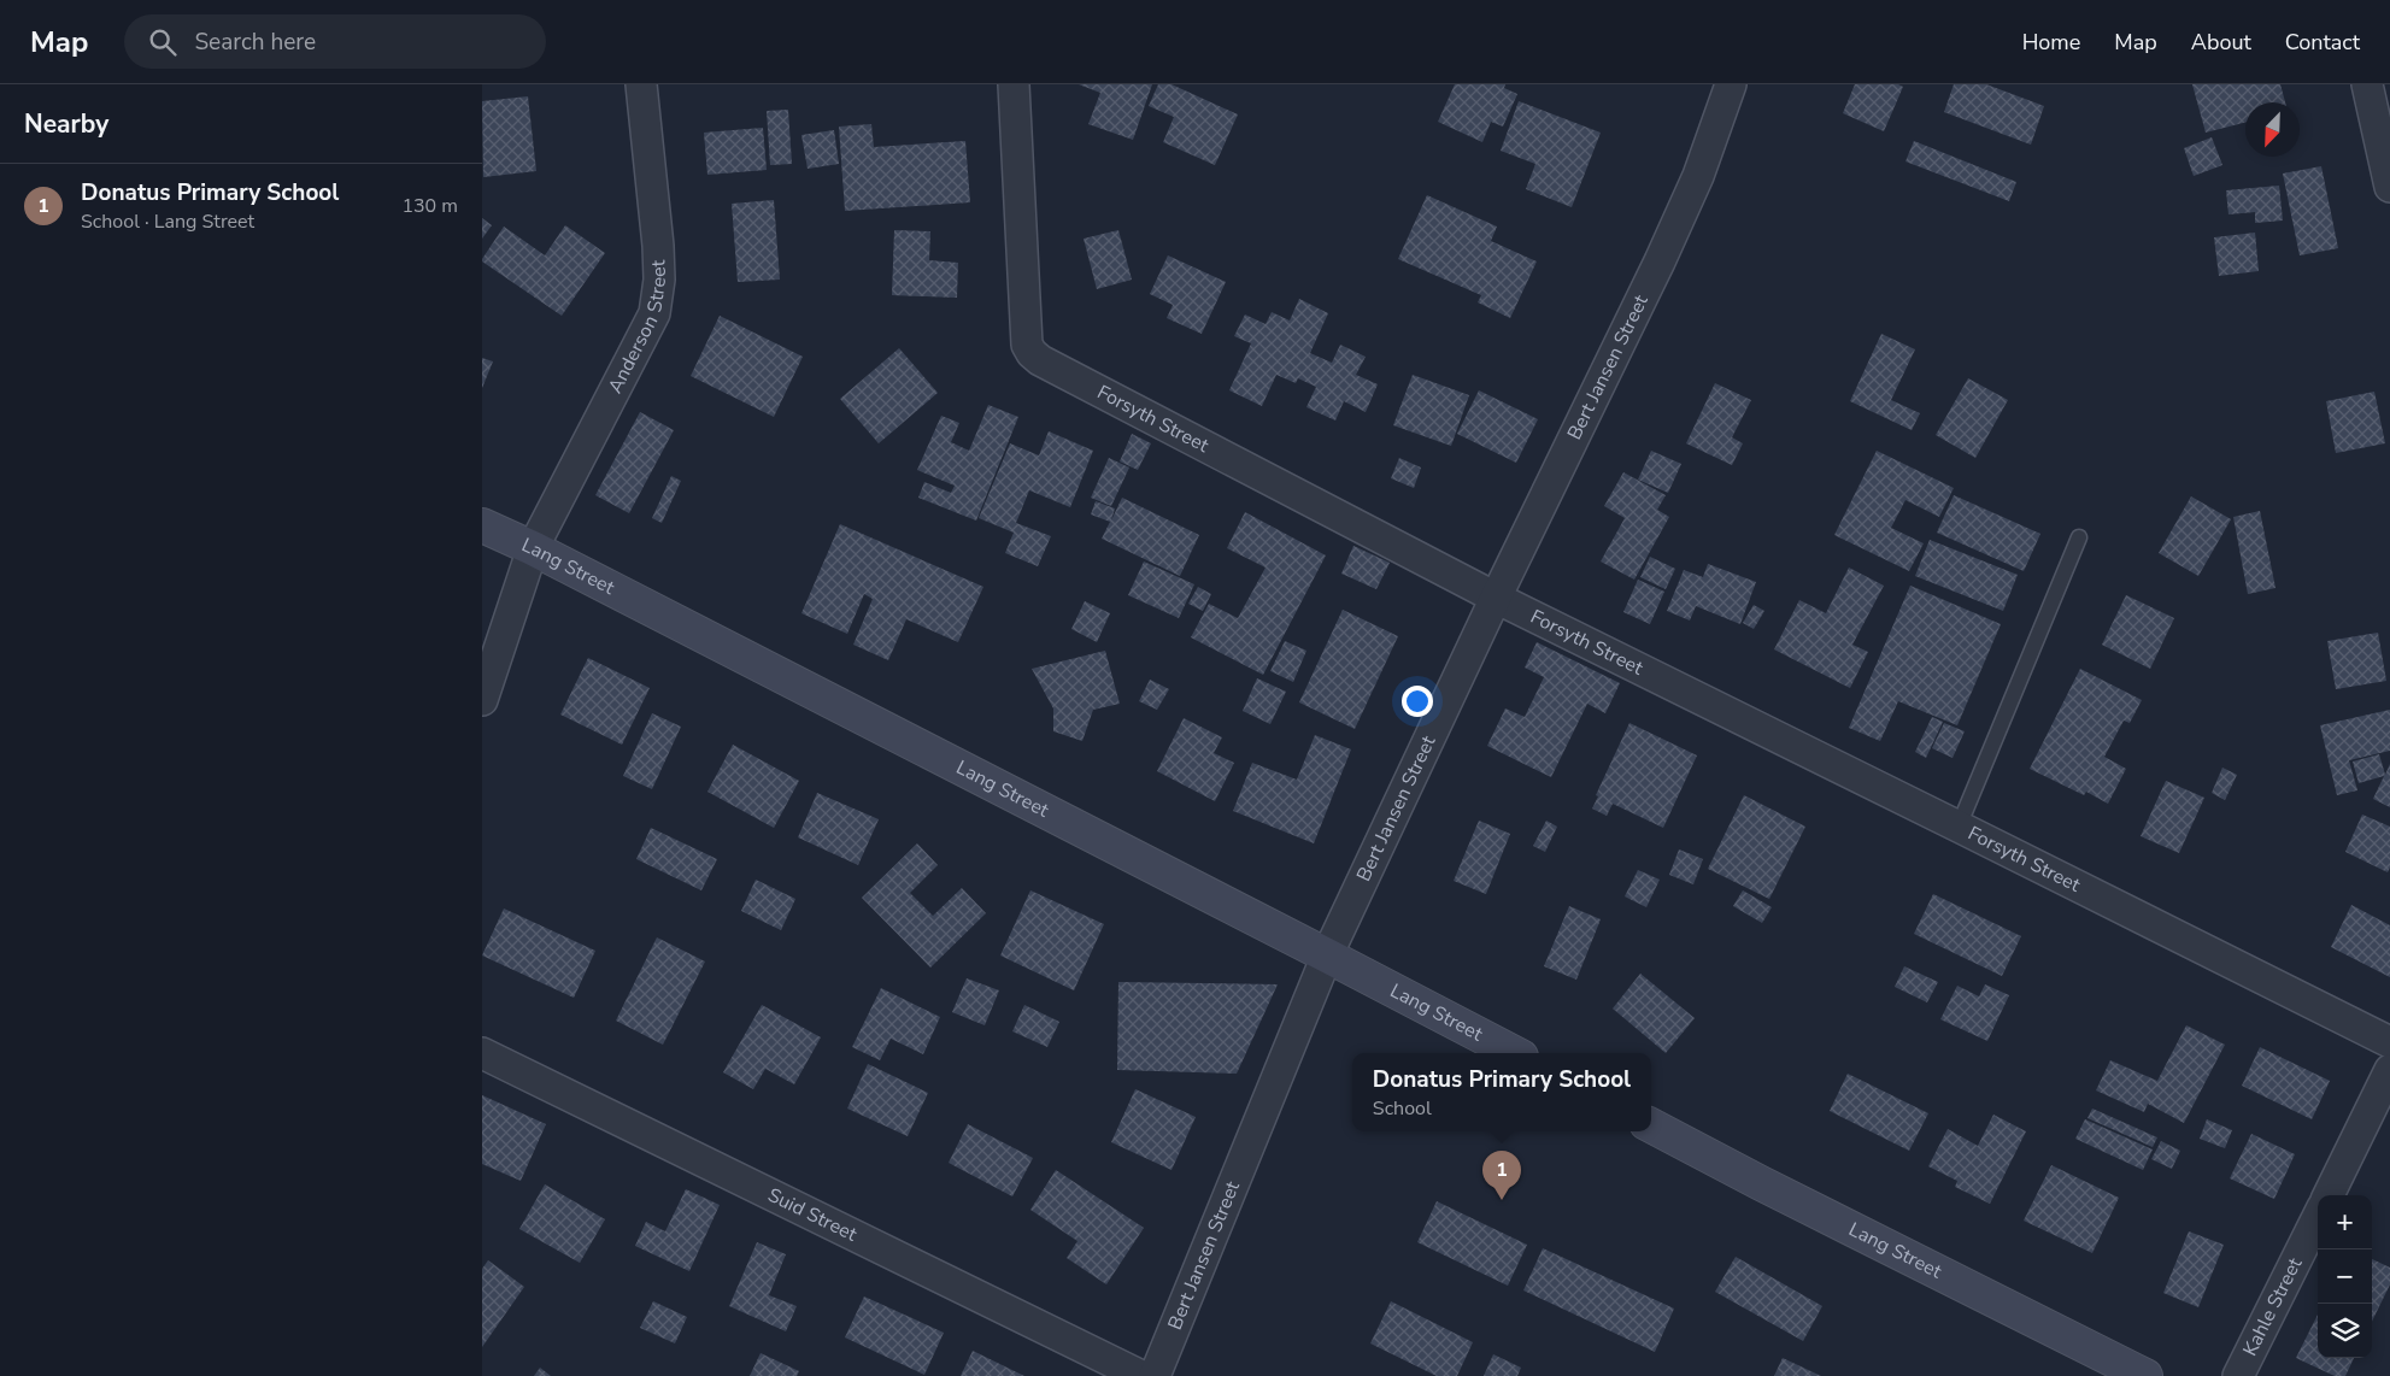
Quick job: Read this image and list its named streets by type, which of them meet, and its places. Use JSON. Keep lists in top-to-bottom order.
{
  "streets": {
    "street": [
      "Anderson Street",
      "Bert Jansen Street",
      "Forsyth Street",
      "Lang Street",
      "Suid Street",
      "Kahle Street"
    ]
  },
  "crossings": [
    ["Anderson Street", "Lang Street"],
    ["Bert Jansen Street", "Forsyth Street"],
    ["Bert Jansen Street", "Lang Street"]
  ],
  "north": "bottom left",
  "page": {
    "header": "Map",
    "search": "Search here",
    "nav": [
      "Home",
      "Map",
      "About",
      "Contact"
    ],
    "heading": "Nearby",
    "list": [
      {
        "mark": "1",
        "name": "Donatus Primary School",
        "note": "School · Lang Street",
        "value": "130 m"
      }
    ],
    "popup": ["Donatus Primary School", "School"],
    "pins": "1",
    "map_buttons": ["+", "−"]
  }
}
